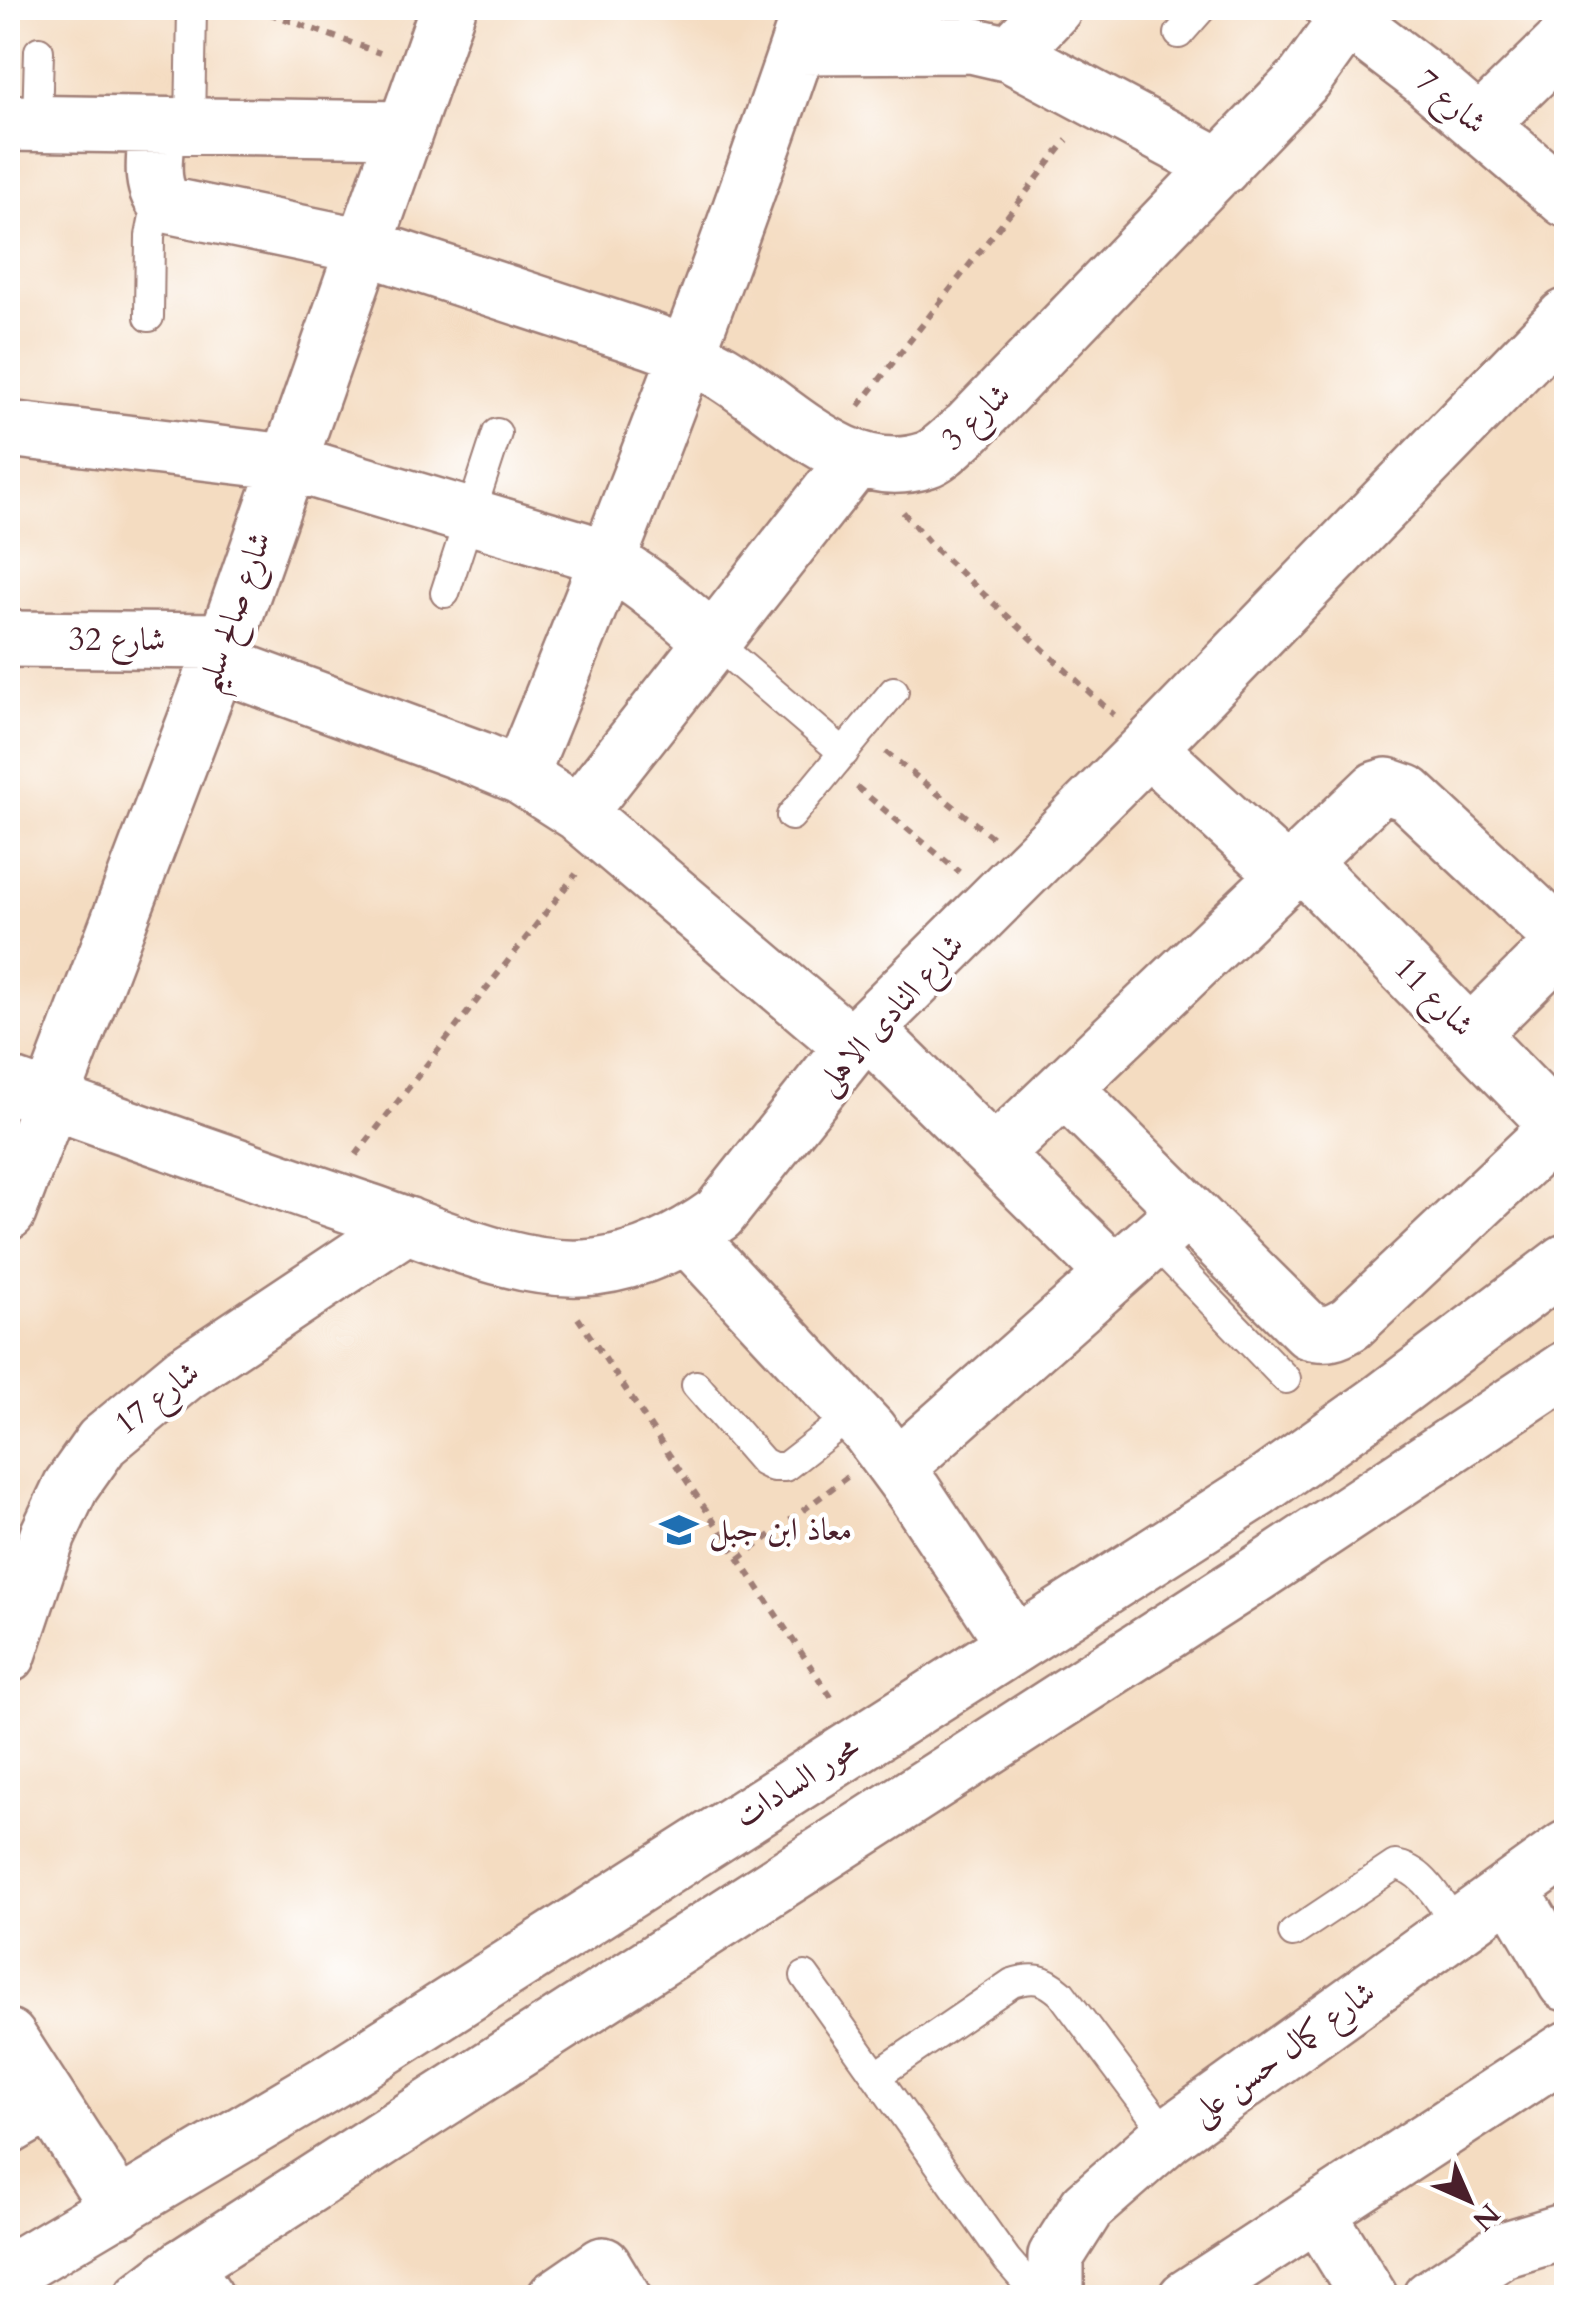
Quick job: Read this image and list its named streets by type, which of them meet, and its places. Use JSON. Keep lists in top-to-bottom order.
{
  "streets": {
    "street": [
      "شارع 7",
      "شارع 3",
      "شارع صالح سليم",
      "شارع 32",
      "شارع 11",
      "شارع النادى الاهلى",
      "شارع 17",
      "محور السادات",
      "شارع كمال حسن على"
    ]
  },
  "crossings": [
    ["شارع 7", "شارع 3"],
    ["شارع صالح سليم", "شارع 32"],
    ["شارع صالح سليم", "شارع النادى الاهلى"],
    ["شارع 11", "شارع النادى الاهلى"],
    ["شارع النادى الاهلى", "شارع 17"]
  ],
  "places": {
    "school or university": ["معاذ ابن جبل"]
  },
  "north": "bottom right"
}
